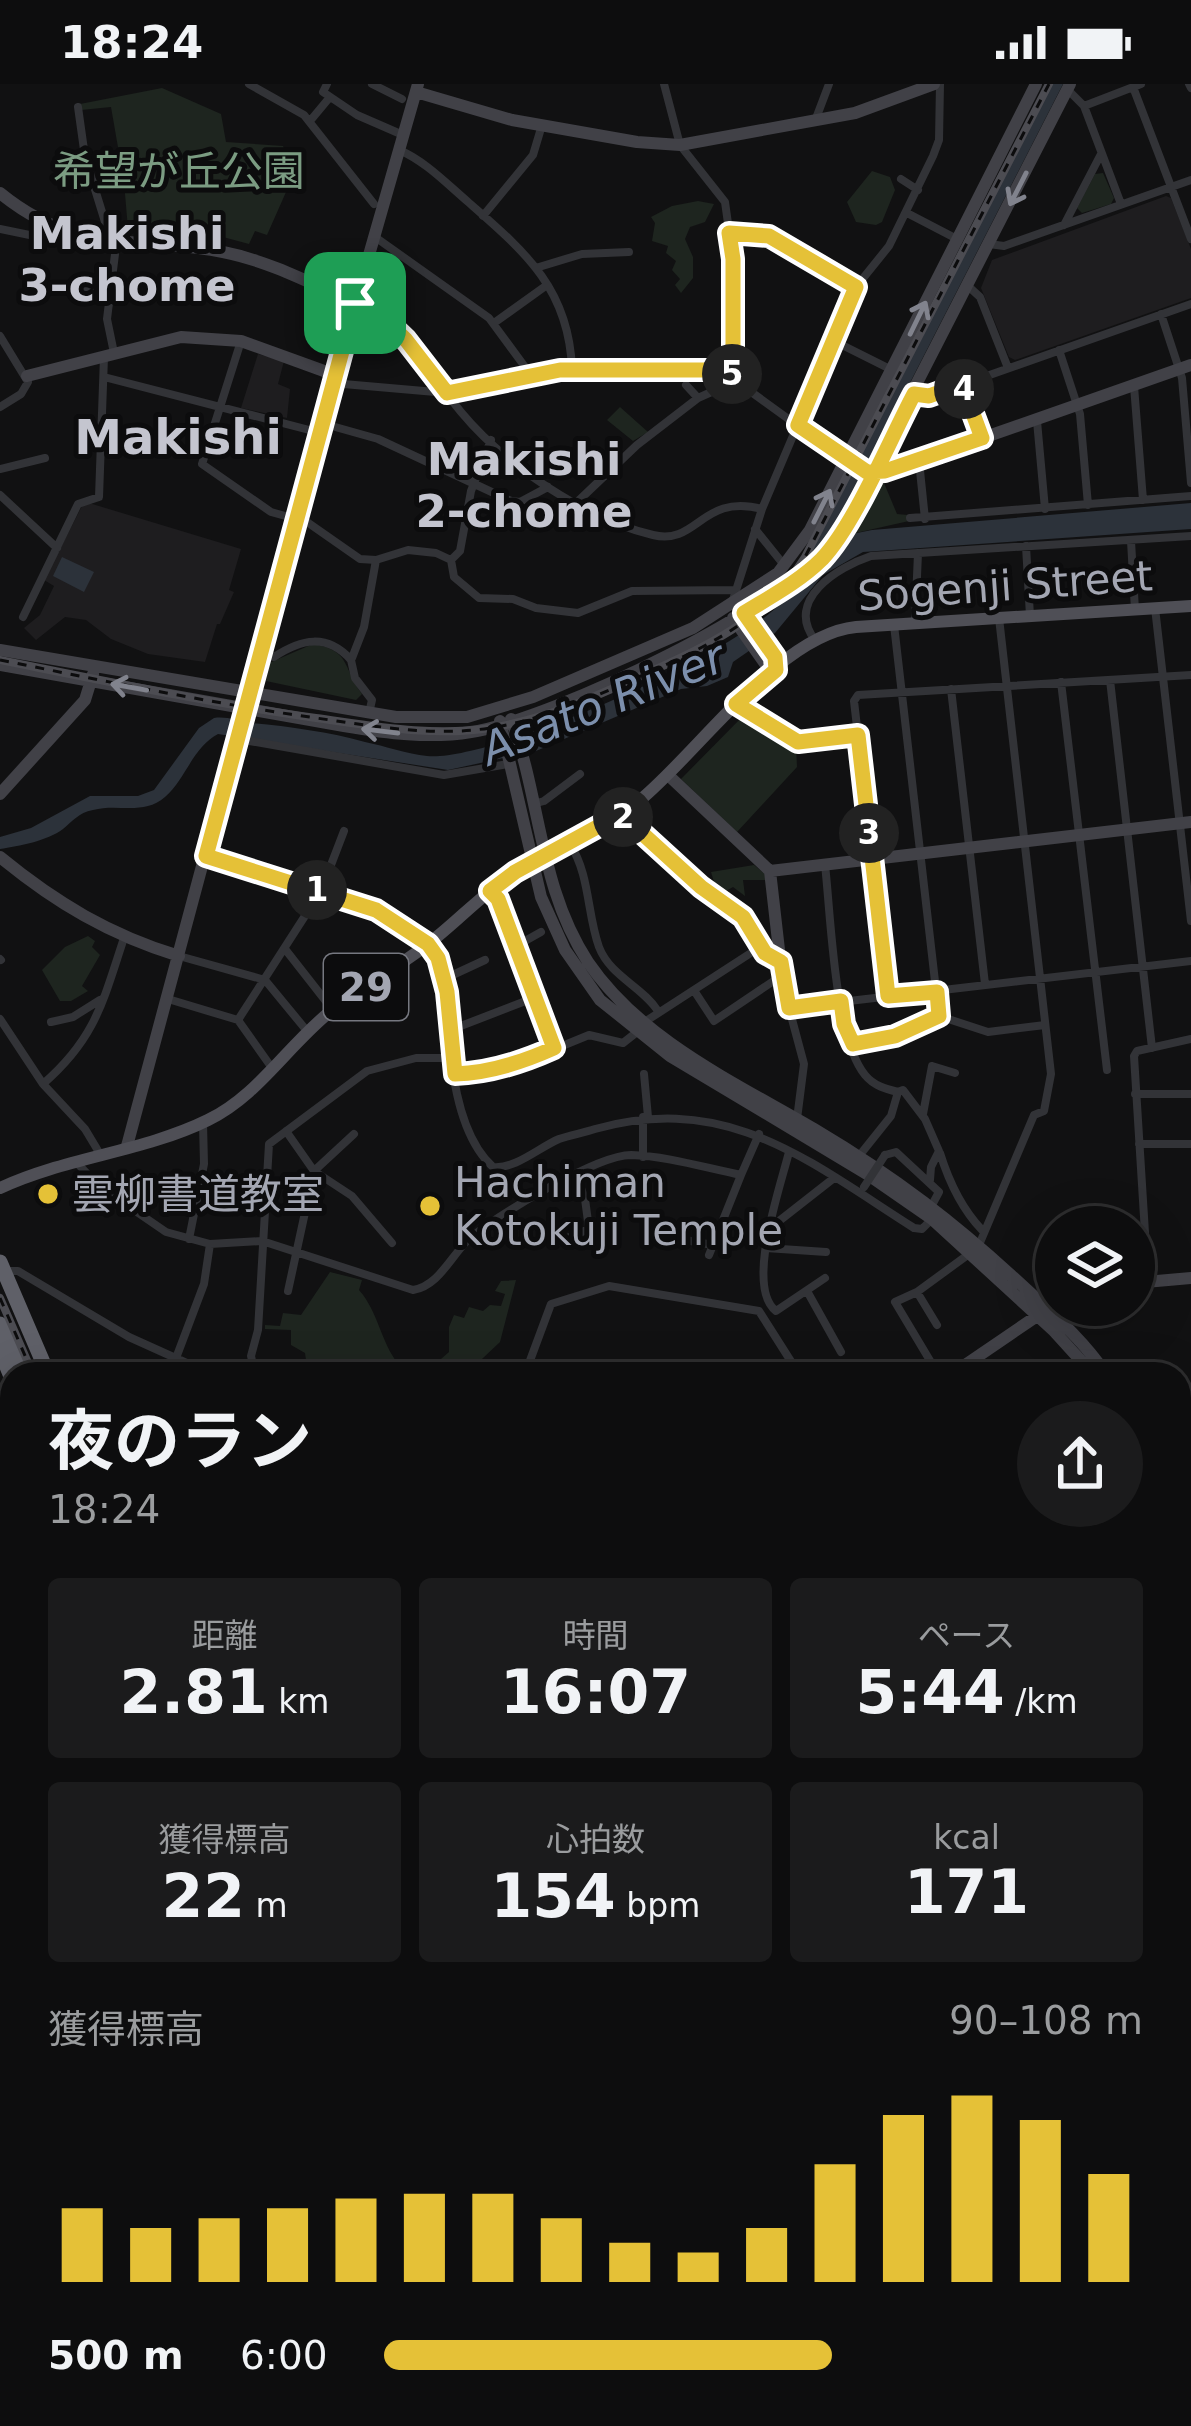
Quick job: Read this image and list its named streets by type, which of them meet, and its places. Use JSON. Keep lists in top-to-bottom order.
{
  "streets": {
    "main road": ["Sōgenji Street", "29"]
  },
  "districts": ["Makishi 3-chome", "Makishi", "Makishi 2-chome"],
  "water": ["Asato River"],
  "parks": ["希望が丘公園"],
  "places": ["雲柳書道教室", "Hachiman Kotokuji Temple"],
  "page": {
    "status": "18:24",
    "pins": [
      "5",
      "4",
      "2",
      "3",
      "1"
    ],
    "heading": ["夜のラン", "18:24"],
    "stats": [
      ["距離", "2.81 km"],
      ["時間", "16:07"],
      ["ペース", "5:44 /km"],
      ["獲得標高", "22 m"],
      ["心拍数", "154 bpm"],
      ["kcal", "171"]
    ],
    "chart": ["獲得標高", "90–108 m"],
    "list": [
      {
        "name": "500 m",
        "note": "6:00"
      }
    ]
  }
}
